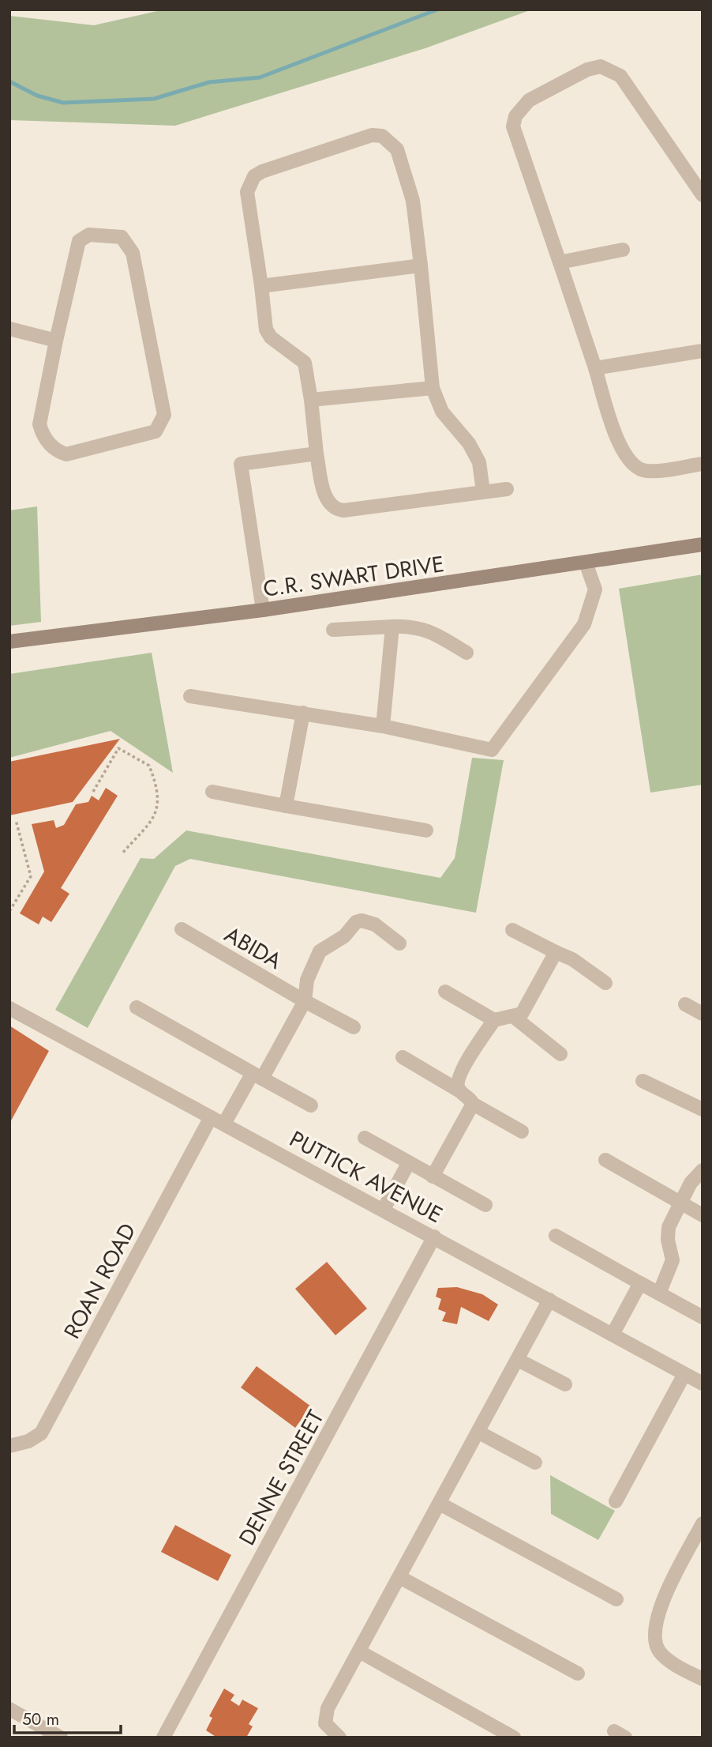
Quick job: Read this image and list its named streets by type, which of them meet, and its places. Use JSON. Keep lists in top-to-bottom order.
{
  "streets": {
    "street": [
      "C.R. SWART DRIVE",
      "ABIDA",
      "PUTTICK AVENUE",
      "ROAN ROAD",
      "DENNE STREET"
    ]
  },
  "crossings": [
    ["ABIDA", "PUTTICK AVENUE"],
    ["PUTTICK AVENUE", "ROAN ROAD"],
    ["PUTTICK AVENUE", "DENNE STREET"]
  ],
  "scale_bar": "50 m"
}
